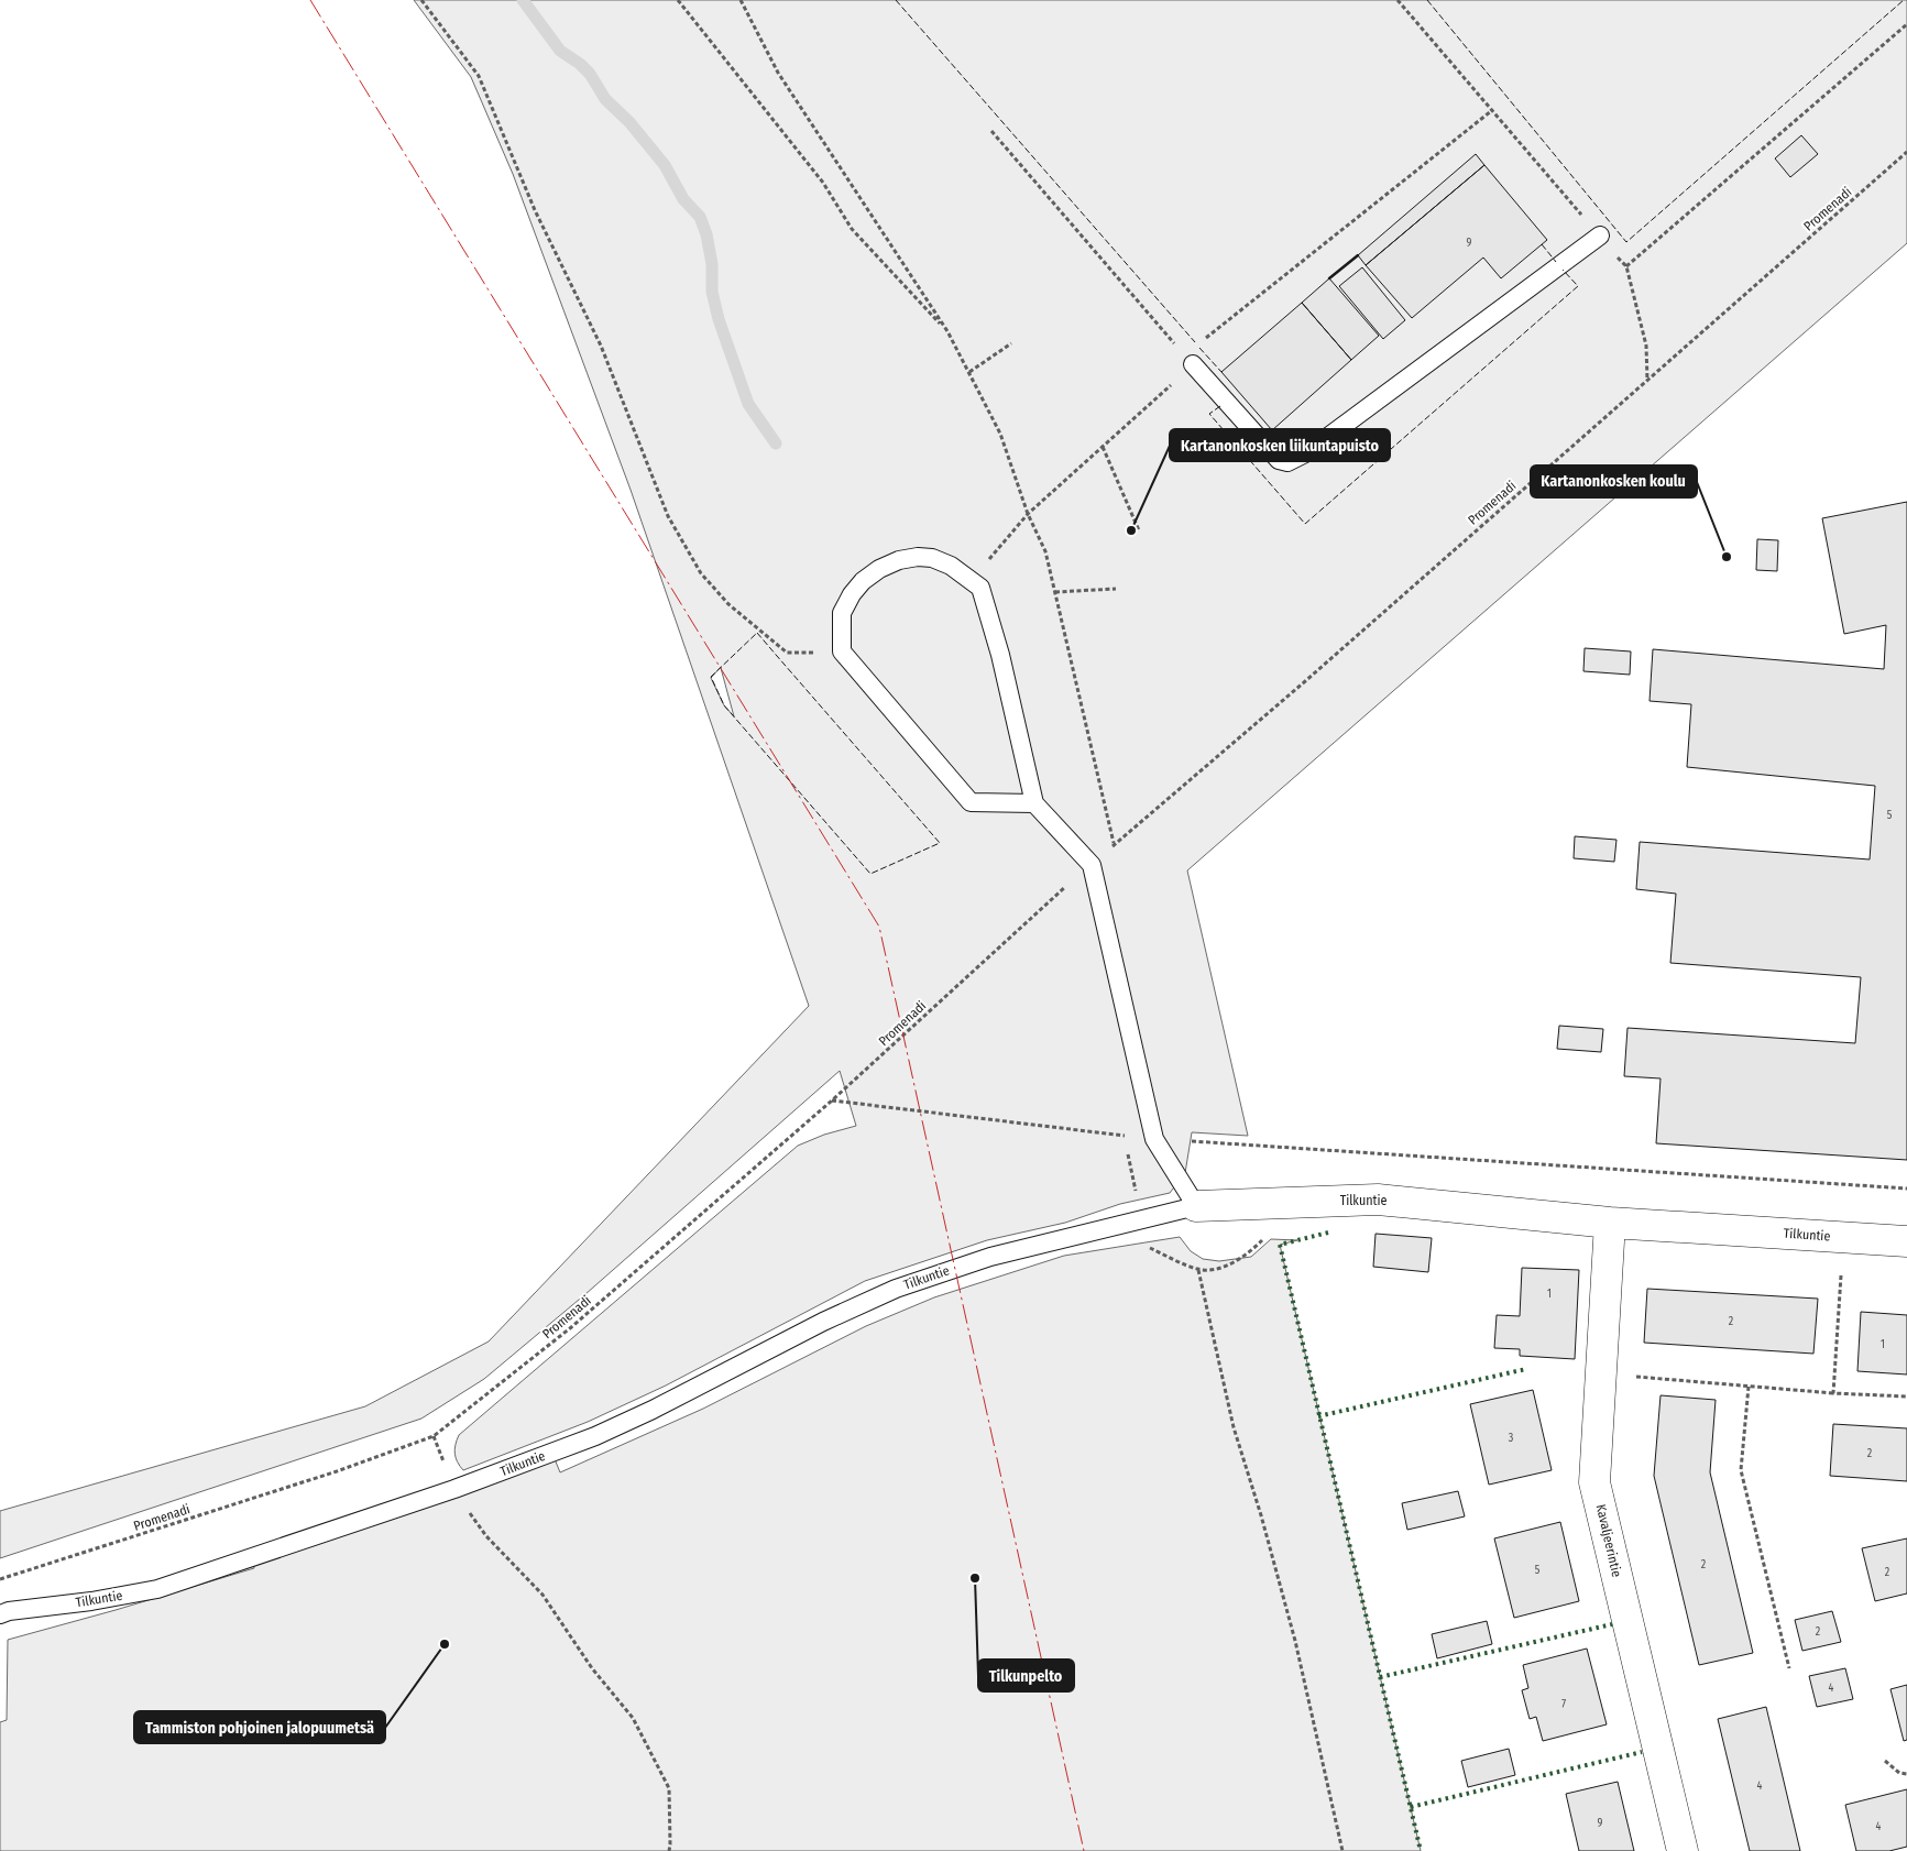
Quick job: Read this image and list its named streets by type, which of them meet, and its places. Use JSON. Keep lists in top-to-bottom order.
{
  "streets": {
    "street": ["Tilkuntie", "Kavaljeerintie"],
    "path": ["Promenadi"]
  },
  "crossings": [
    ["Tilkuntie", "Kavaljeerintie"]
  ],
  "places": [
    "Kartanonkosken liikuntapuisto",
    "Kartanonkosken koulu",
    "Tilkunpelto",
    "Tammiston pohjoinen jalopuumetsä"
  ],
  "house_numbers": [
    "9",
    "5",
    "1",
    "2",
    "1",
    "3",
    "2",
    "2",
    "5",
    "2",
    "2",
    "4",
    "7",
    "4",
    "9",
    "4"
  ]
}
